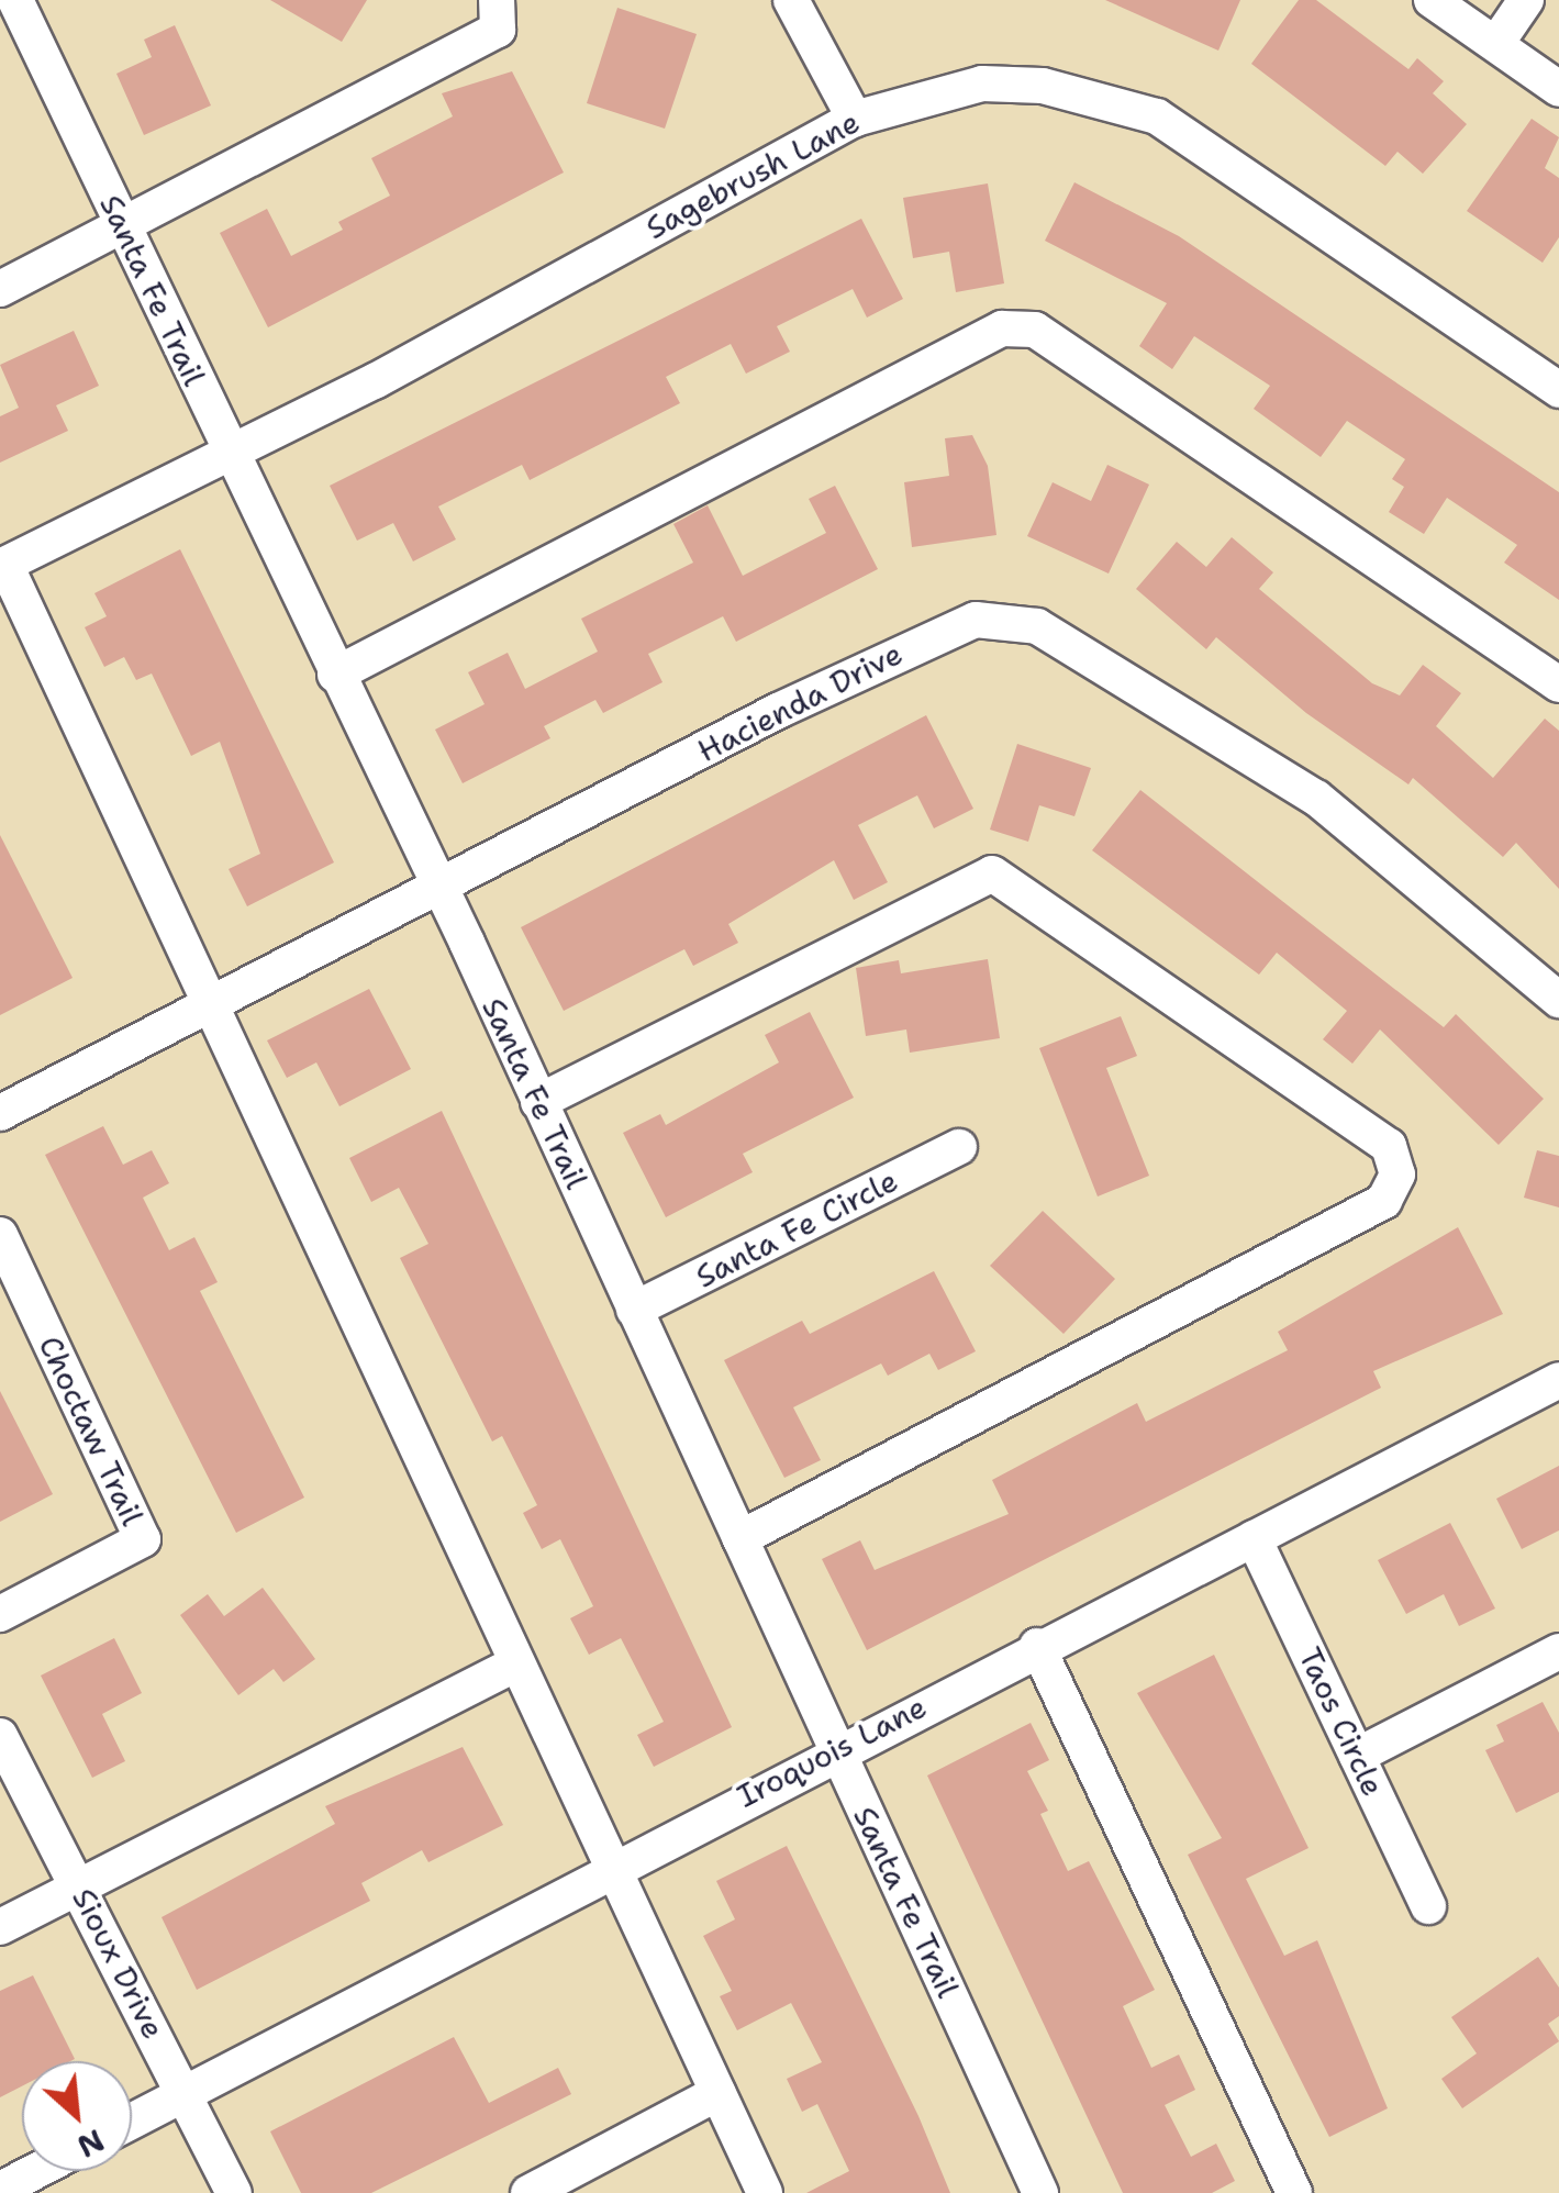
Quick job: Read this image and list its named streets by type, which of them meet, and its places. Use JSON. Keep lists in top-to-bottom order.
{
  "streets": {
    "street": [
      "Sagebrush Lane",
      "Santa Fe Trail",
      "Hacienda Drive",
      "Santa Fe Circle",
      "Choctaw Trail",
      "Taos Circle",
      "Iroquois Lane",
      "Sioux Drive"
    ]
  },
  "crossings": [
    ["Sagebrush Lane", "Santa Fe Trail"],
    ["Santa Fe Trail", "Hacienda Drive"],
    ["Santa Fe Trail", "Santa Fe Circle"],
    ["Santa Fe Trail", "Iroquois Lane"],
    ["Taos Circle", "Iroquois Lane"],
    ["Iroquois Lane", "Sioux Drive"]
  ],
  "north": "bottom right"
}
